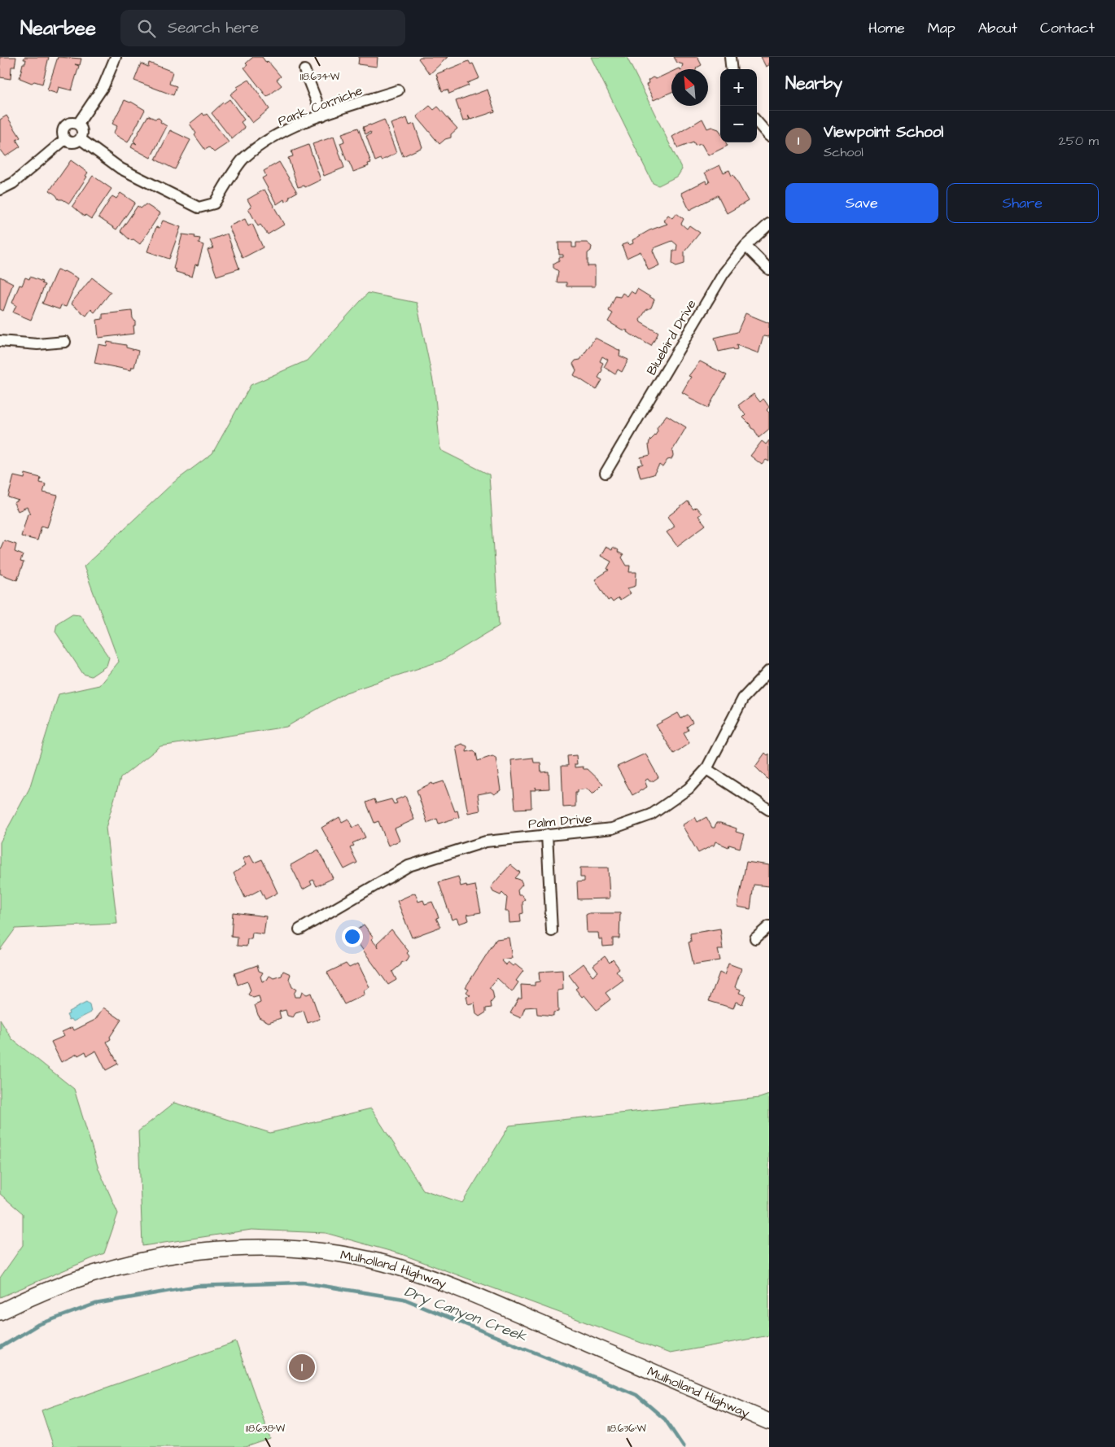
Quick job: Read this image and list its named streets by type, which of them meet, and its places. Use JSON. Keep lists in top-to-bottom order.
{
  "streets": {
    "main road": ["Mulholland Highway"],
    "street": ["Park Corniche", "Bluebird Drive", "Palm Drive"]
  },
  "water": ["Dry Canyon Creek"],
  "north": "top left",
  "page": {
    "header": "Nearbee",
    "search": "Search here",
    "nav": [
      "Home",
      "Map",
      "About",
      "Contact"
    ],
    "heading": "Nearby",
    "map_buttons": ["+", "−"],
    "list": [
      {
        "mark": "1",
        "name": "Viewpoint School",
        "note": "School",
        "value": "250 m"
      }
    ],
    "buttons": ["Save", "Share"],
    "pins": "1"
  },
  "coordinates": ["118.634°W", "118.638°W", "118.636°W"]
}
